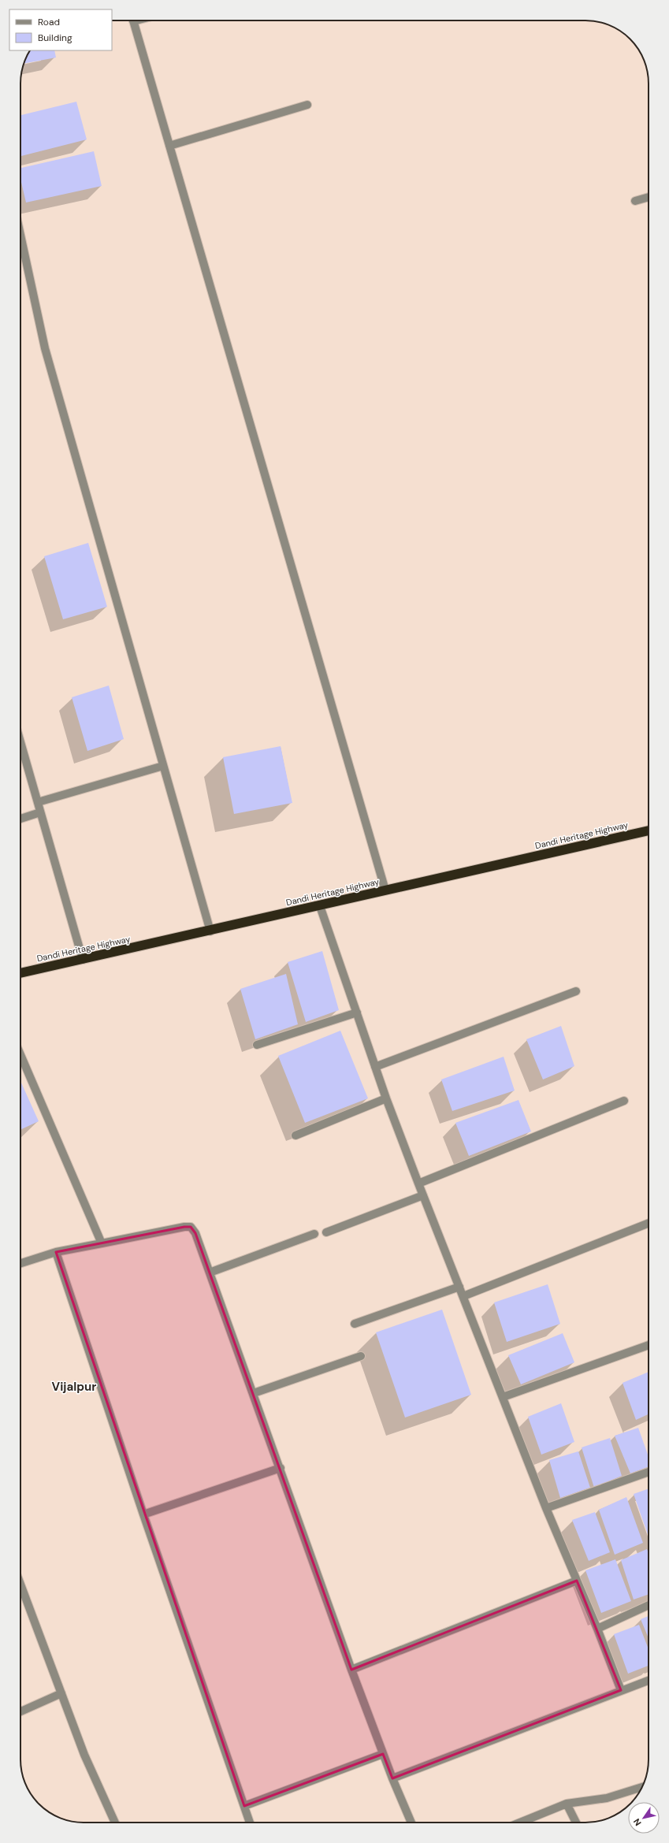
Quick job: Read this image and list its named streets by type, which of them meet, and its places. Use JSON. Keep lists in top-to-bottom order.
{
  "streets": {
    "highway": ["Dandi Heritage Highway"]
  },
  "districts": ["Vijalpur"],
  "legend": ["Road", "Building"],
  "north": "bottom left"
}
